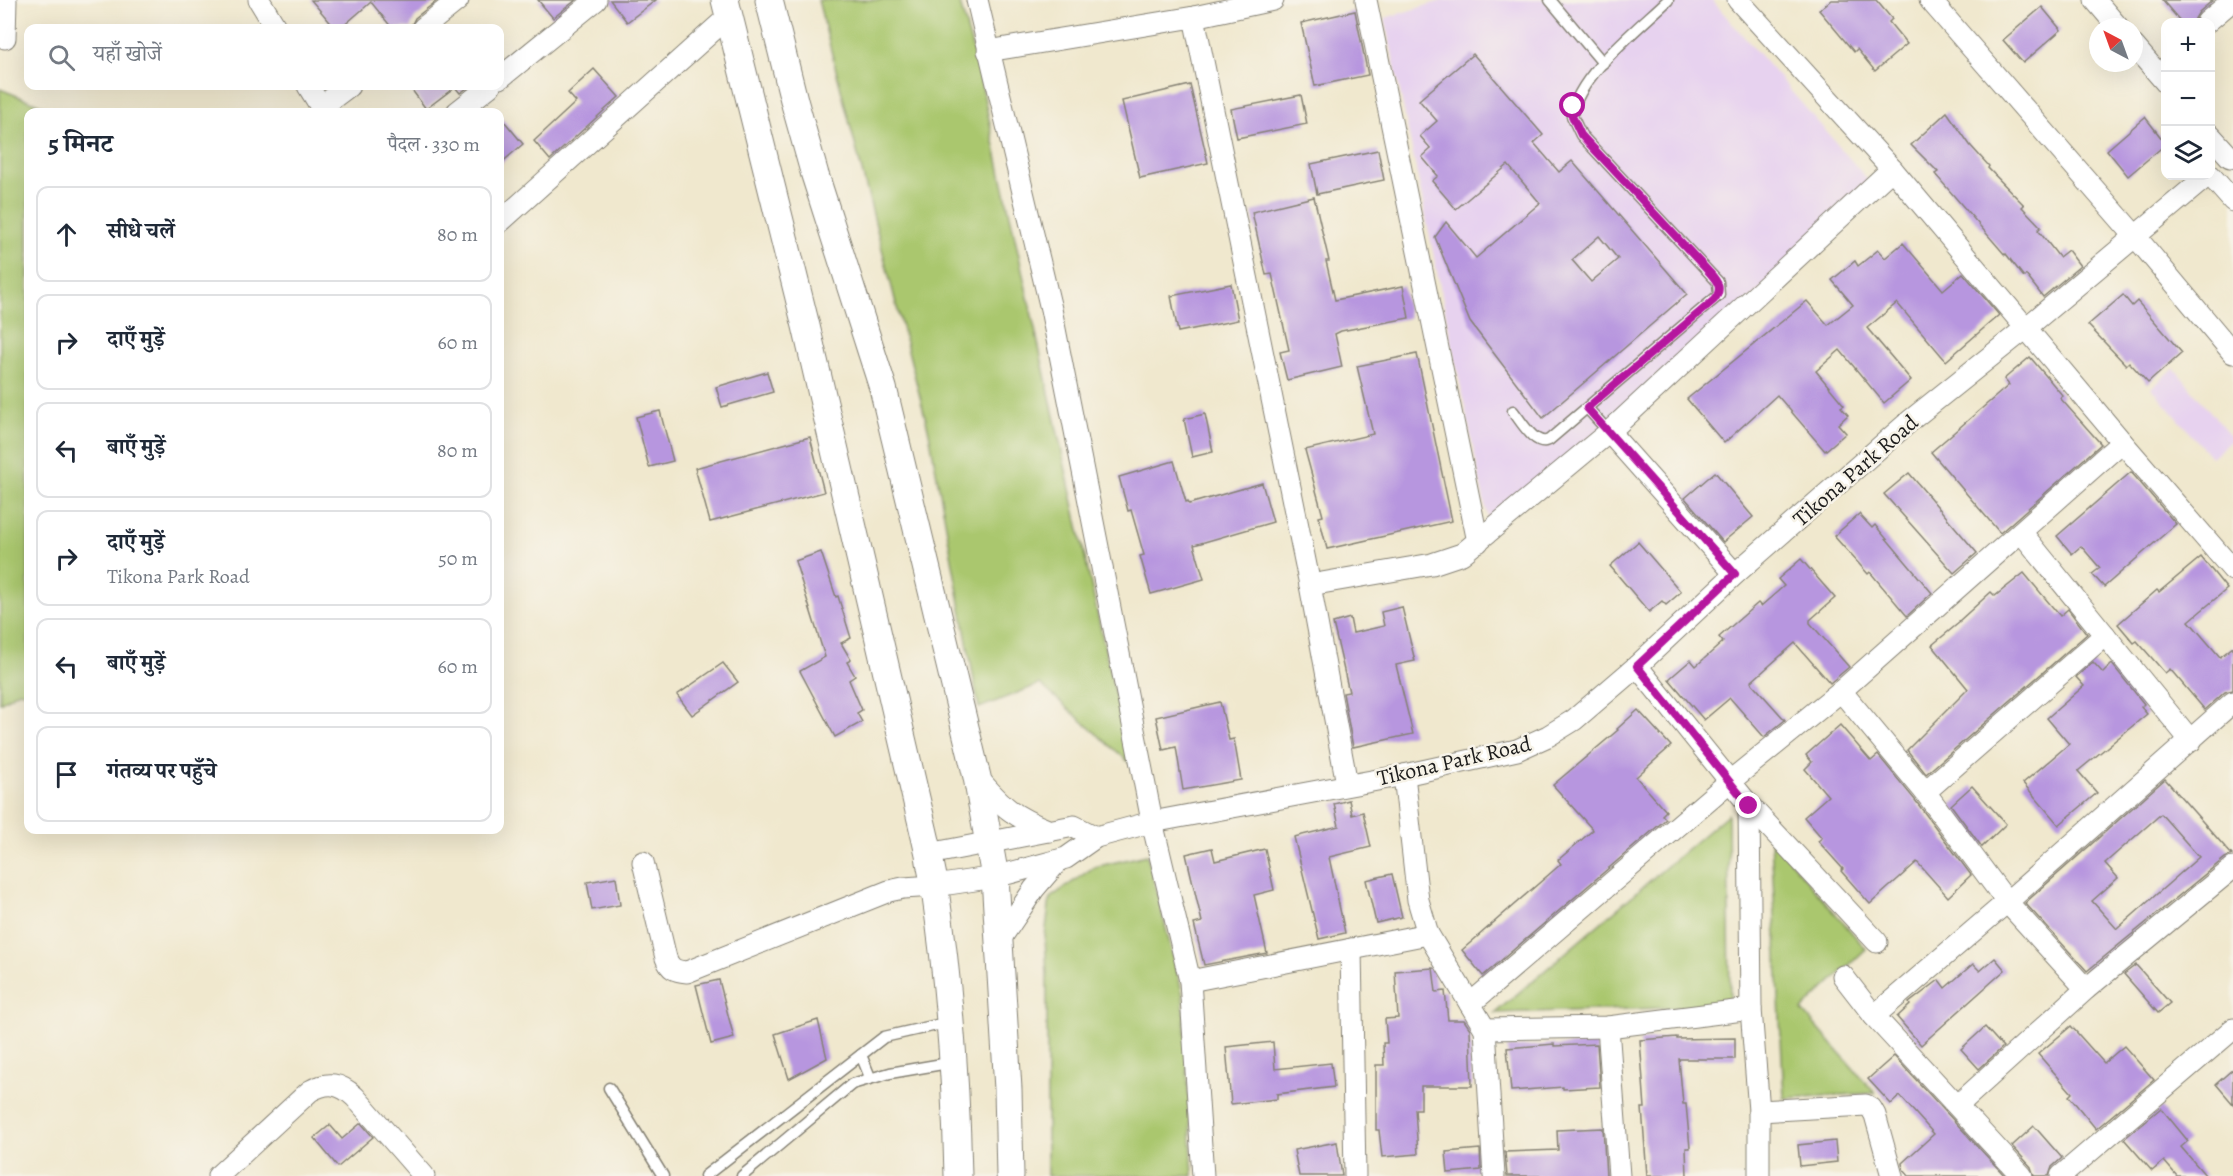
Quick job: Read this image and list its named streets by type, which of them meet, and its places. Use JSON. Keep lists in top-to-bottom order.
{
  "streets": {
    "street": ["Tikona Park Road"]
  },
  "north": "top left",
  "page": {
    "map_buttons": ["+", "−"],
    "search": "यहाँ खोजें",
    "heading": ["5 मिनट", "पैदल · 330 m"],
    "list": [
      ["सीधे चलें", "80 m"],
      ["दाएँ मुड़ें", "60 m"],
      ["बाएँ मुड़ें", "80 m"],
      ["दाएँ मुड़ें", "Tikona Park Road", "50 m"],
      ["बाएँ मुड़ें", "60 m"],
      "गंतव्य पर पहुँचे"
    ]
  }
}
